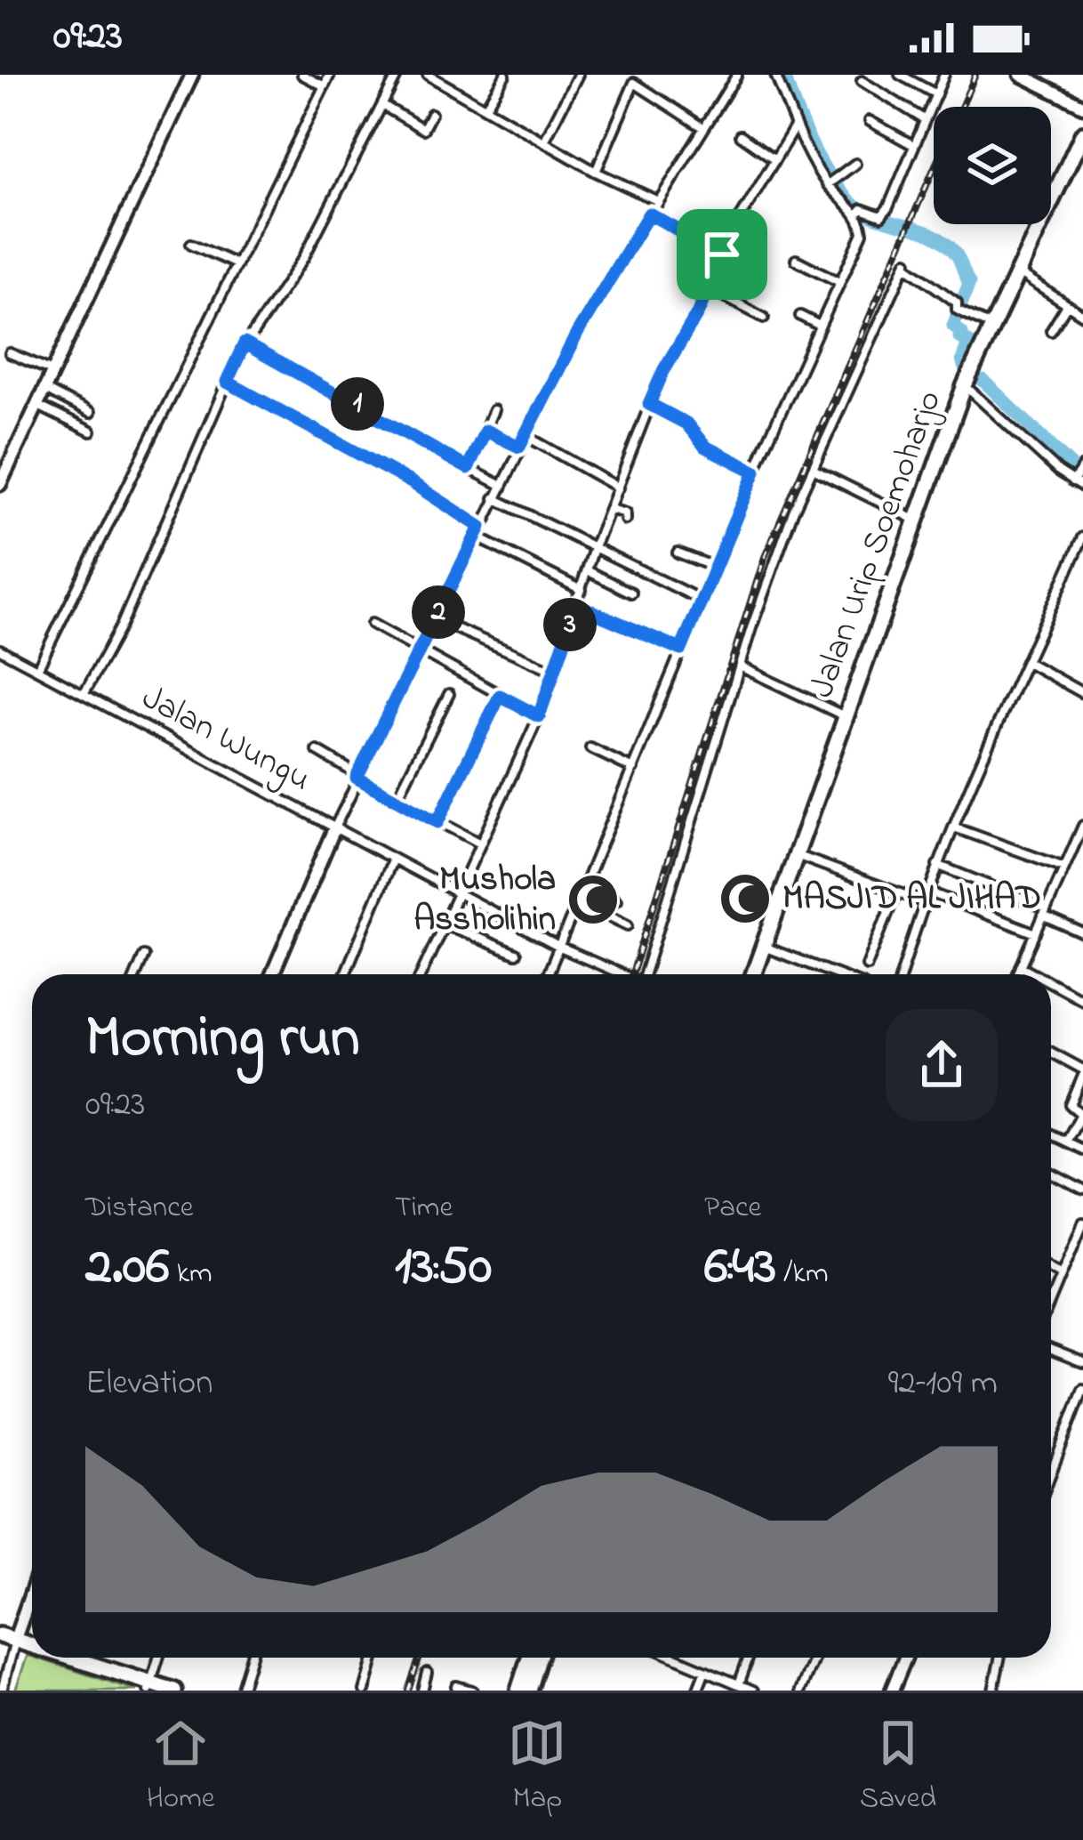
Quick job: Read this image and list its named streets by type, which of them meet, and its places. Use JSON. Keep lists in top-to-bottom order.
{
  "streets": {
    "highway": ["Jalan Urip Soemoharjo"],
    "street": ["Jalan Wungu"]
  },
  "places": {
    "mosque": ["MASJID AL JIHAD", "Mushola Assholihin"]
  },
  "page": {
    "status": "09:23",
    "pins": ["1", "2", "3"],
    "heading": ["Morning run", "09:23"],
    "stats": [
      ["Distance", "2.06 km"],
      ["Time", "13:50"],
      ["Pace", "6:43 /km"]
    ],
    "chart": ["Elevation", "92–109 m"],
    "tabs": ["Home", "Map", "Saved"]
  }
}
